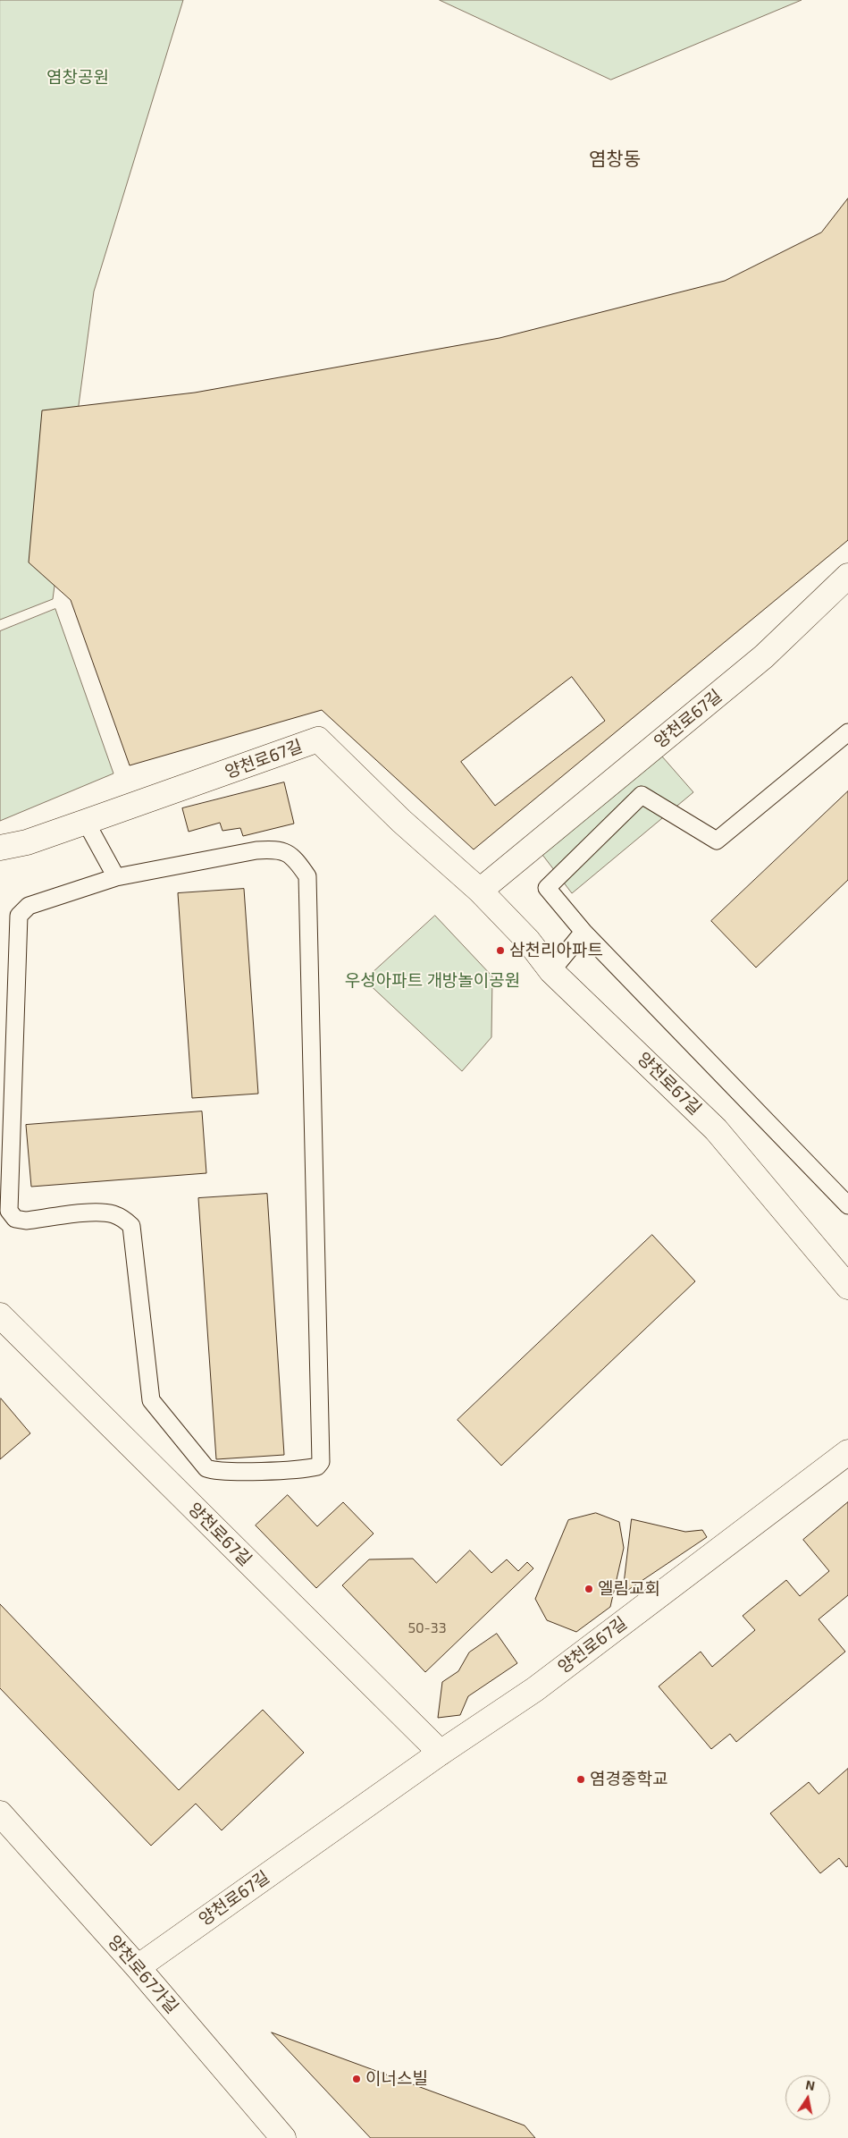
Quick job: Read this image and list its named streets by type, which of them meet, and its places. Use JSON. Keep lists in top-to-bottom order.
{
  "streets": {
    "street": ["양천로67길", "양천로67가길"]
  },
  "crossings": [
    ["양천로67길", "양천로67가길"]
  ],
  "districts": ["염창동"],
  "parks": ["염창공원", "우성아파트 개방놀이공원"],
  "places": [
    "삼천리아파트",
    "엘림교회",
    "염경중학교",
    "이너스빌"
  ],
  "house_numbers": ["50-33"],
  "north": "top"
}
